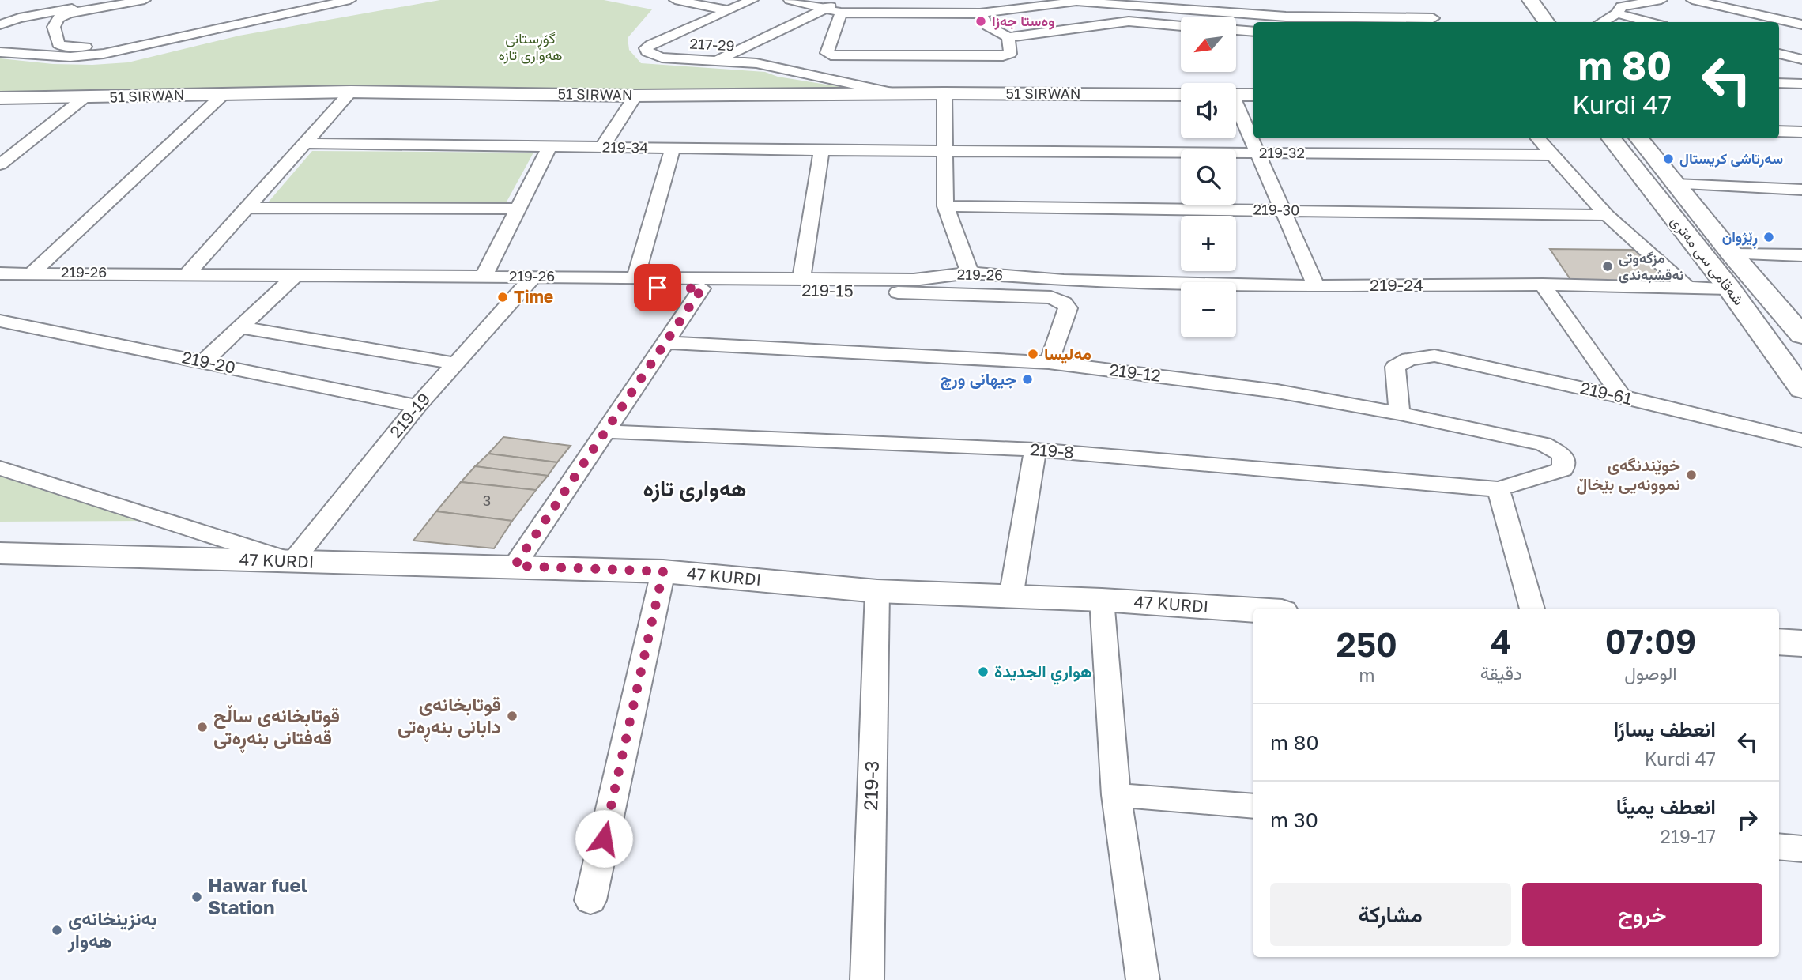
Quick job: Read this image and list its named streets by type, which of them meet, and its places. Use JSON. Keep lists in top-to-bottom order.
{
  "streets": {
    "main road": ["51 SIRWAN", "شەقامی سی مەتری", "47 KURDI"],
    "street": [
      "217-29",
      "219-34",
      "219-32",
      "219-30",
      "219-26",
      "219-24",
      "219-15",
      "219-20",
      "219-12",
      "219-61",
      "219-19",
      "219-8",
      "219-3"
    ]
  },
  "crossings": [
    ["217-29", "51 SIRWAN"],
    ["219-34", "219-32"],
    ["شەقامی سی مەتری", "219-24"],
    ["219-26", "219-24"],
    ["219-26", "219-15"],
    ["219-26", "219-19"],
    ["219-15", "219-12"],
    ["219-15", "219-19"],
    ["219-20", "219-19"],
    ["219-12", "219-61"],
    ["219-12", "219-8"],
    ["219-19", "47 KURDI"],
    ["47 KURDI", "219-3"]
  ],
  "districts": ["هەواری تازە"],
  "parks": ["گۆڕستانی هەواری تازە"],
  "places": [
    "وەستا جەزا",
    "سەرتاشی کریستال",
    "ڕێژوان",
    "مزگەوتی نەقشبەندی",
    "Time",
    "مەلیسا",
    "جیهانی ورچ",
    "خوێندنگەی نموونەیی بێخاڵ",
    "هواري الجديدة",
    "قوتابخانەی دابانی بنەڕەتی",
    "قوتابخانەی ساڵح قەفتانی بنەڕەتی",
    "Hawar fuel Station",
    "بەنزینخانەی ھەوار"
  ],
  "house_numbers": ["3"],
  "north": "bottom left",
  "page": {
    "map_buttons": ["+", "−"],
    "turn": ["80 m", "47 Kurdi"],
    "eta": [
      "07:09",
      "الوصول",
      "4",
      "دقيقة",
      "250",
      "m"
    ],
    "list": [
      {
        "name": "انعطف يسارًا",
        "note": "47 Kurdi",
        "value": "80 m"
      },
      {
        "name": "انعطف يمينًا",
        "note": "219-17",
        "value": "30 m"
      }
    ],
    "buttons": ["خروج", "مشاركة"]
  }
}
